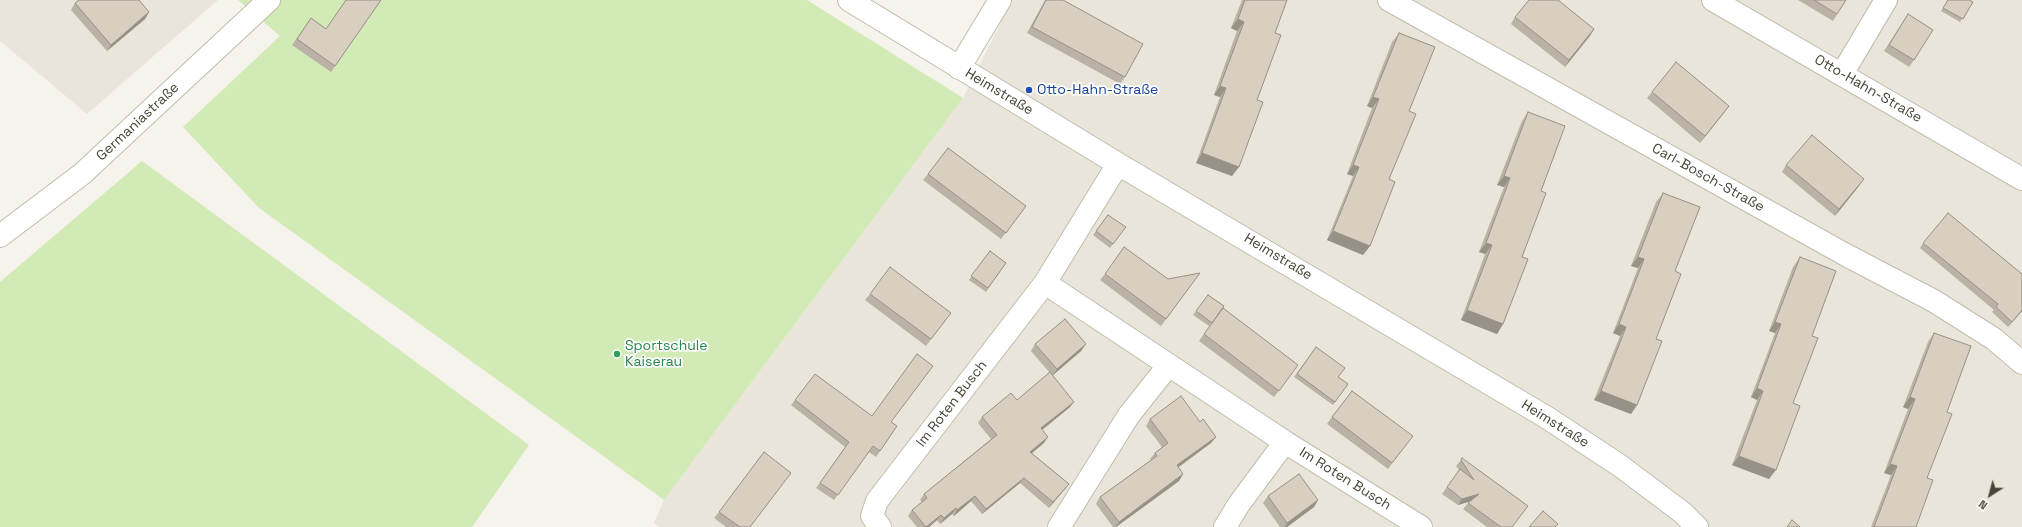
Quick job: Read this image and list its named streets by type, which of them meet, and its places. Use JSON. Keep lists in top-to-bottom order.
{
  "streets": {
    "street": [
      "Otto-Hahn-Straße",
      "Heimstraße",
      "Germaniastraße",
      "Carl-Bosch-Straße",
      "Im Roten Busch"
    ]
  },
  "crossings": [
    ["Heimstraße", "Im Roten Busch"]
  ],
  "places": ["Otto-Hahn-Straße", "Sportschule Kaiserau"],
  "north": "bottom left"
}
